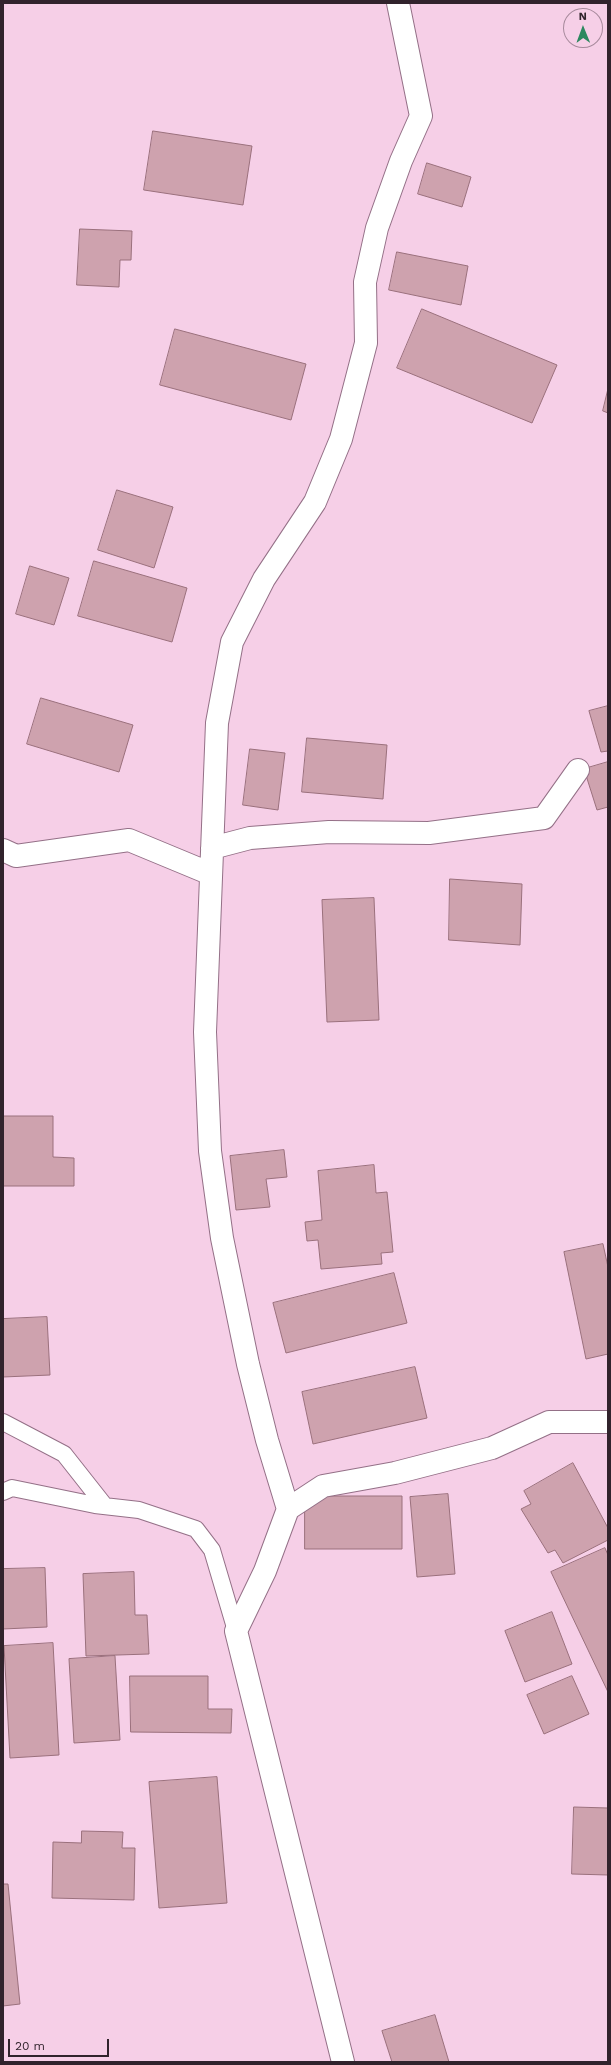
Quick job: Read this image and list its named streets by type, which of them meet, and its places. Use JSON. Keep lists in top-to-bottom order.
{
  "scale_bar": "20 m",
  "north": "top"
}
